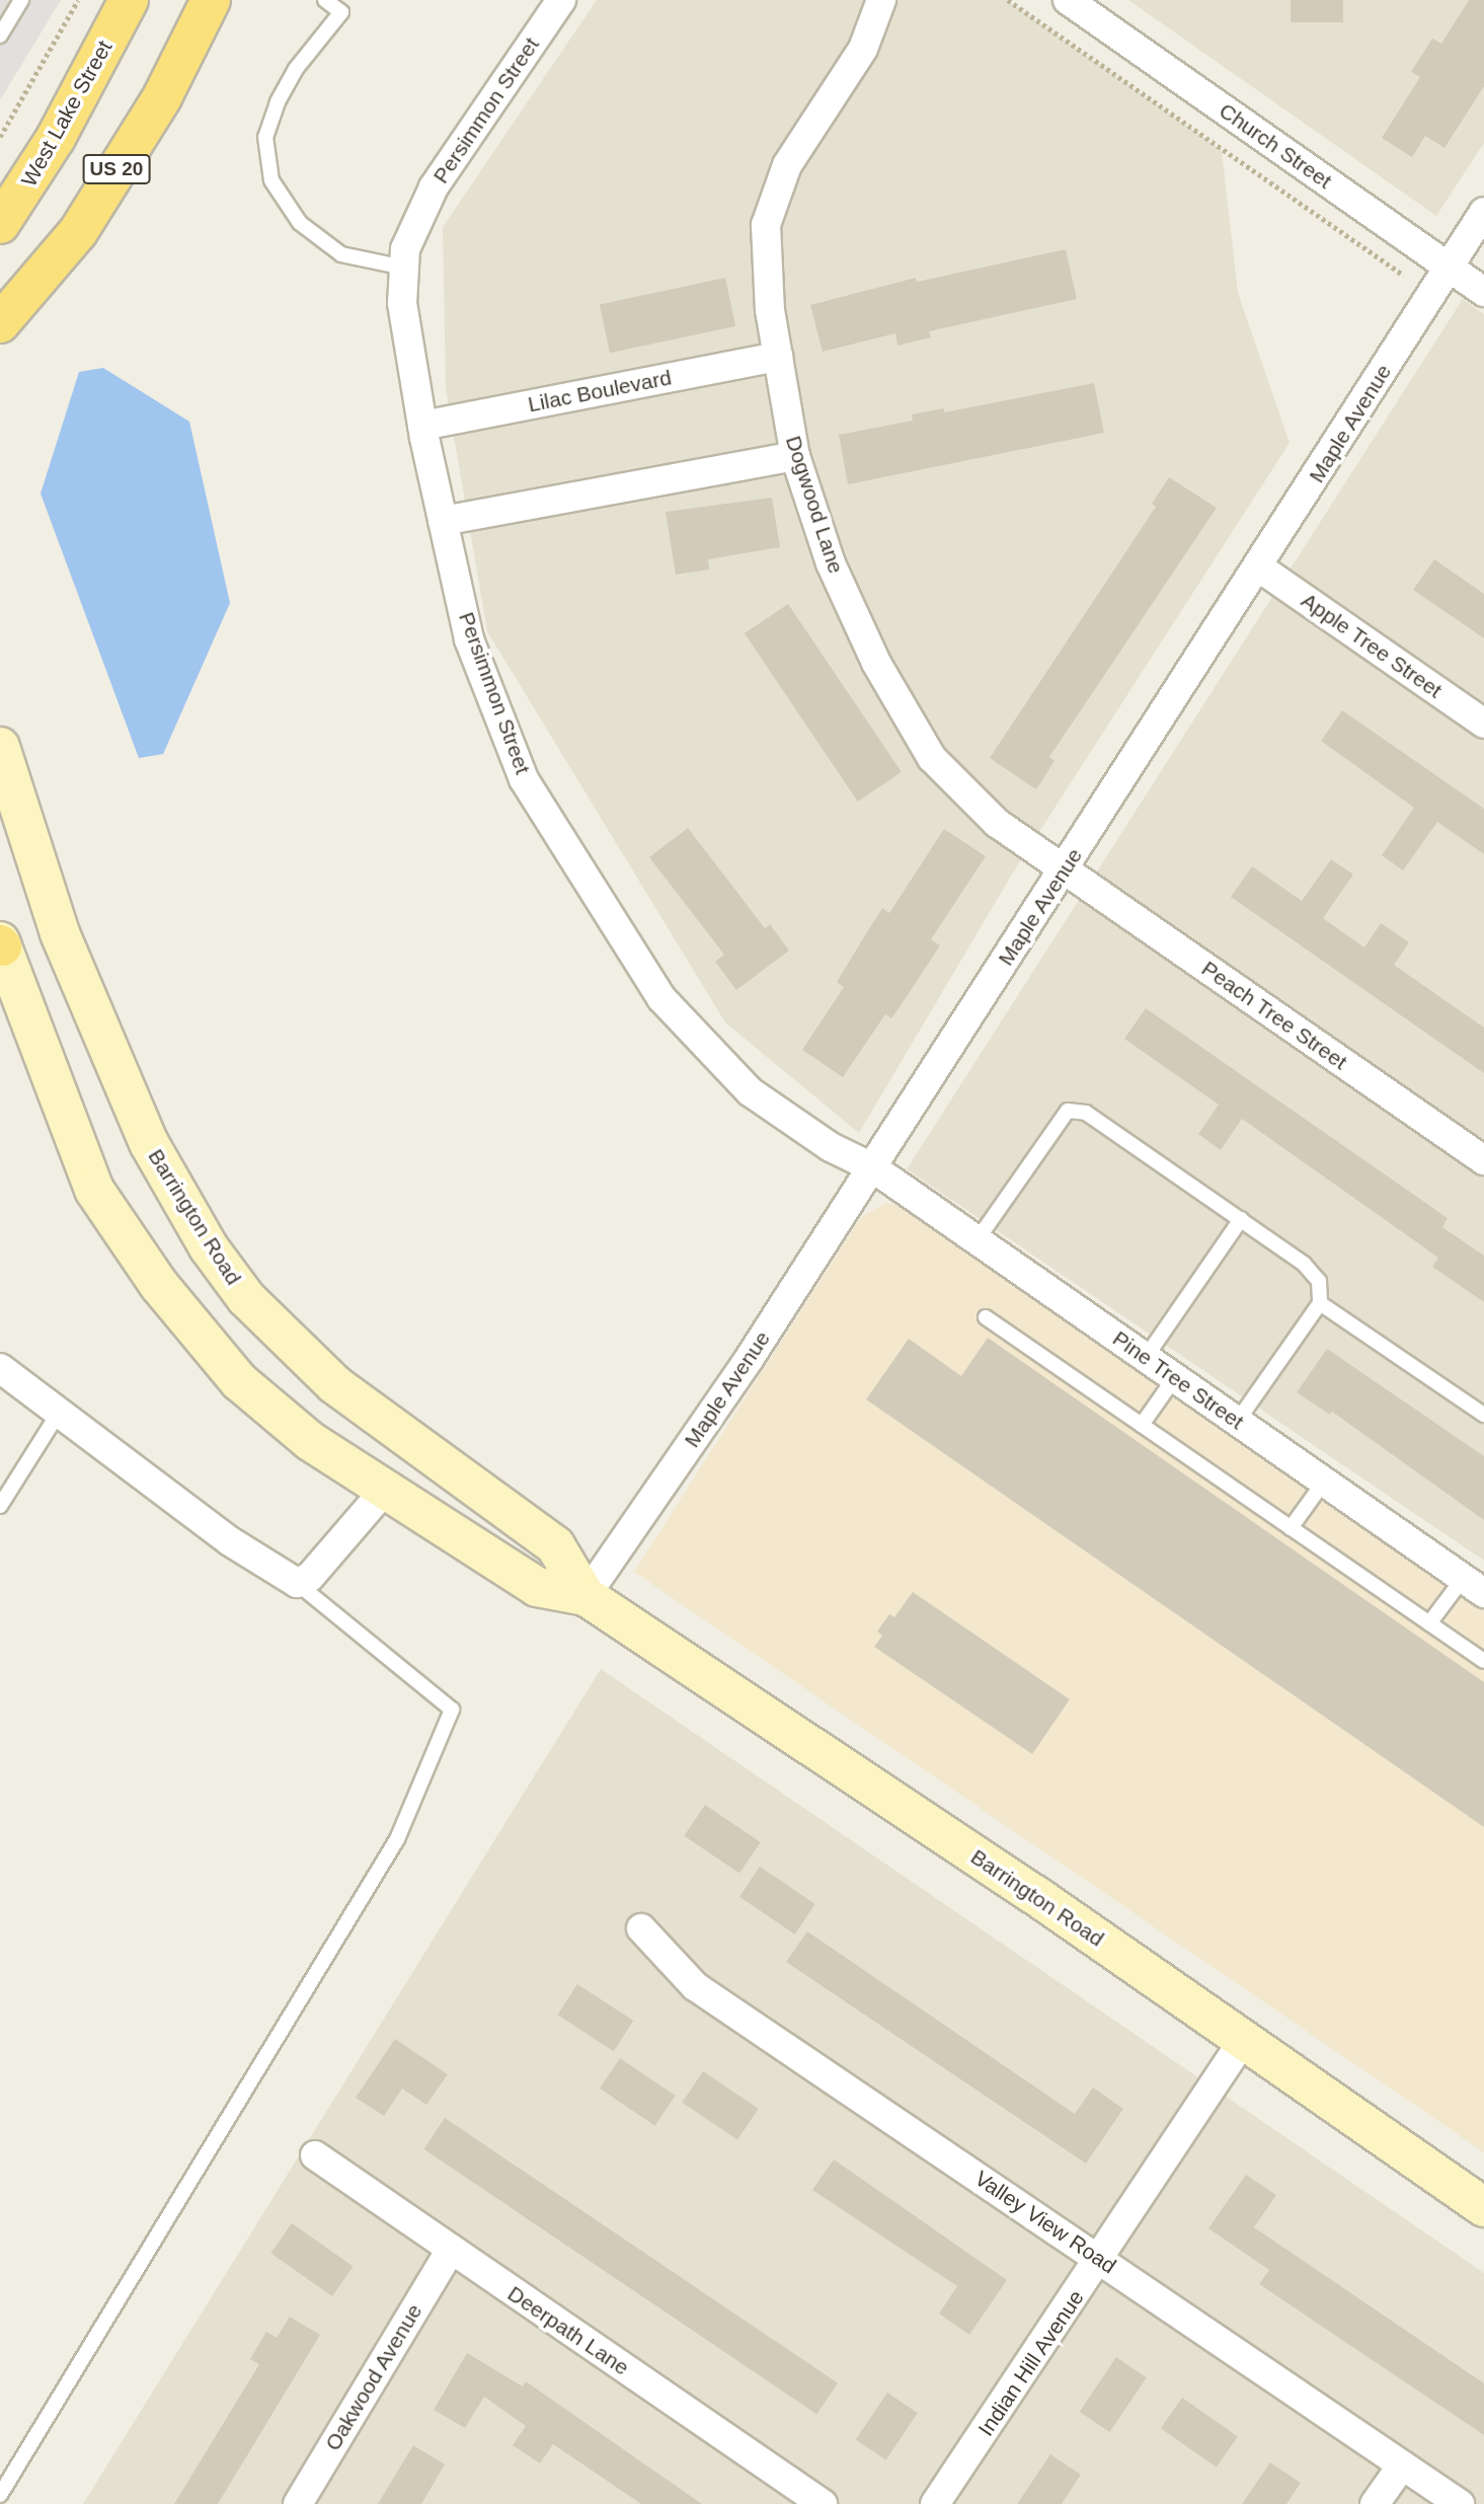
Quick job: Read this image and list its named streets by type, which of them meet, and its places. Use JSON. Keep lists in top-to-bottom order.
{
  "streets": {
    "highway": ["West Lake Street", "US 20"],
    "main road": ["Barrington Road"],
    "street": [
      "Persimmon Street",
      "Church Street",
      "Lilac Boulevard",
      "Maple Avenue",
      "Dogwood Lane",
      "Apple Tree Street",
      "Peach Tree Street",
      "Pine Tree Street",
      "Valley View Road",
      "Deerpath Lane",
      "Indian Hill Avenue",
      "Oakwood Avenue"
    ]
  },
  "crossings": [
    ["Persimmon Street", "Lilac Boulevard"],
    ["Persimmon Street", "Maple Avenue"],
    ["Persimmon Street", "Pine Tree Street"],
    ["Church Street", "Maple Avenue"],
    ["Lilac Boulevard", "Dogwood Lane"],
    ["Maple Avenue", "Dogwood Lane"],
    ["Maple Avenue", "Apple Tree Street"],
    ["Maple Avenue", "Peach Tree Street"],
    ["Maple Avenue", "Barrington Road"],
    ["Maple Avenue", "Pine Tree Street"],
    ["Dogwood Lane", "Peach Tree Street"],
    ["Barrington Road", "Indian Hill Avenue"],
    ["Valley View Road", "Indian Hill Avenue"],
    ["Deerpath Lane", "Oakwood Avenue"]
  ]
}
